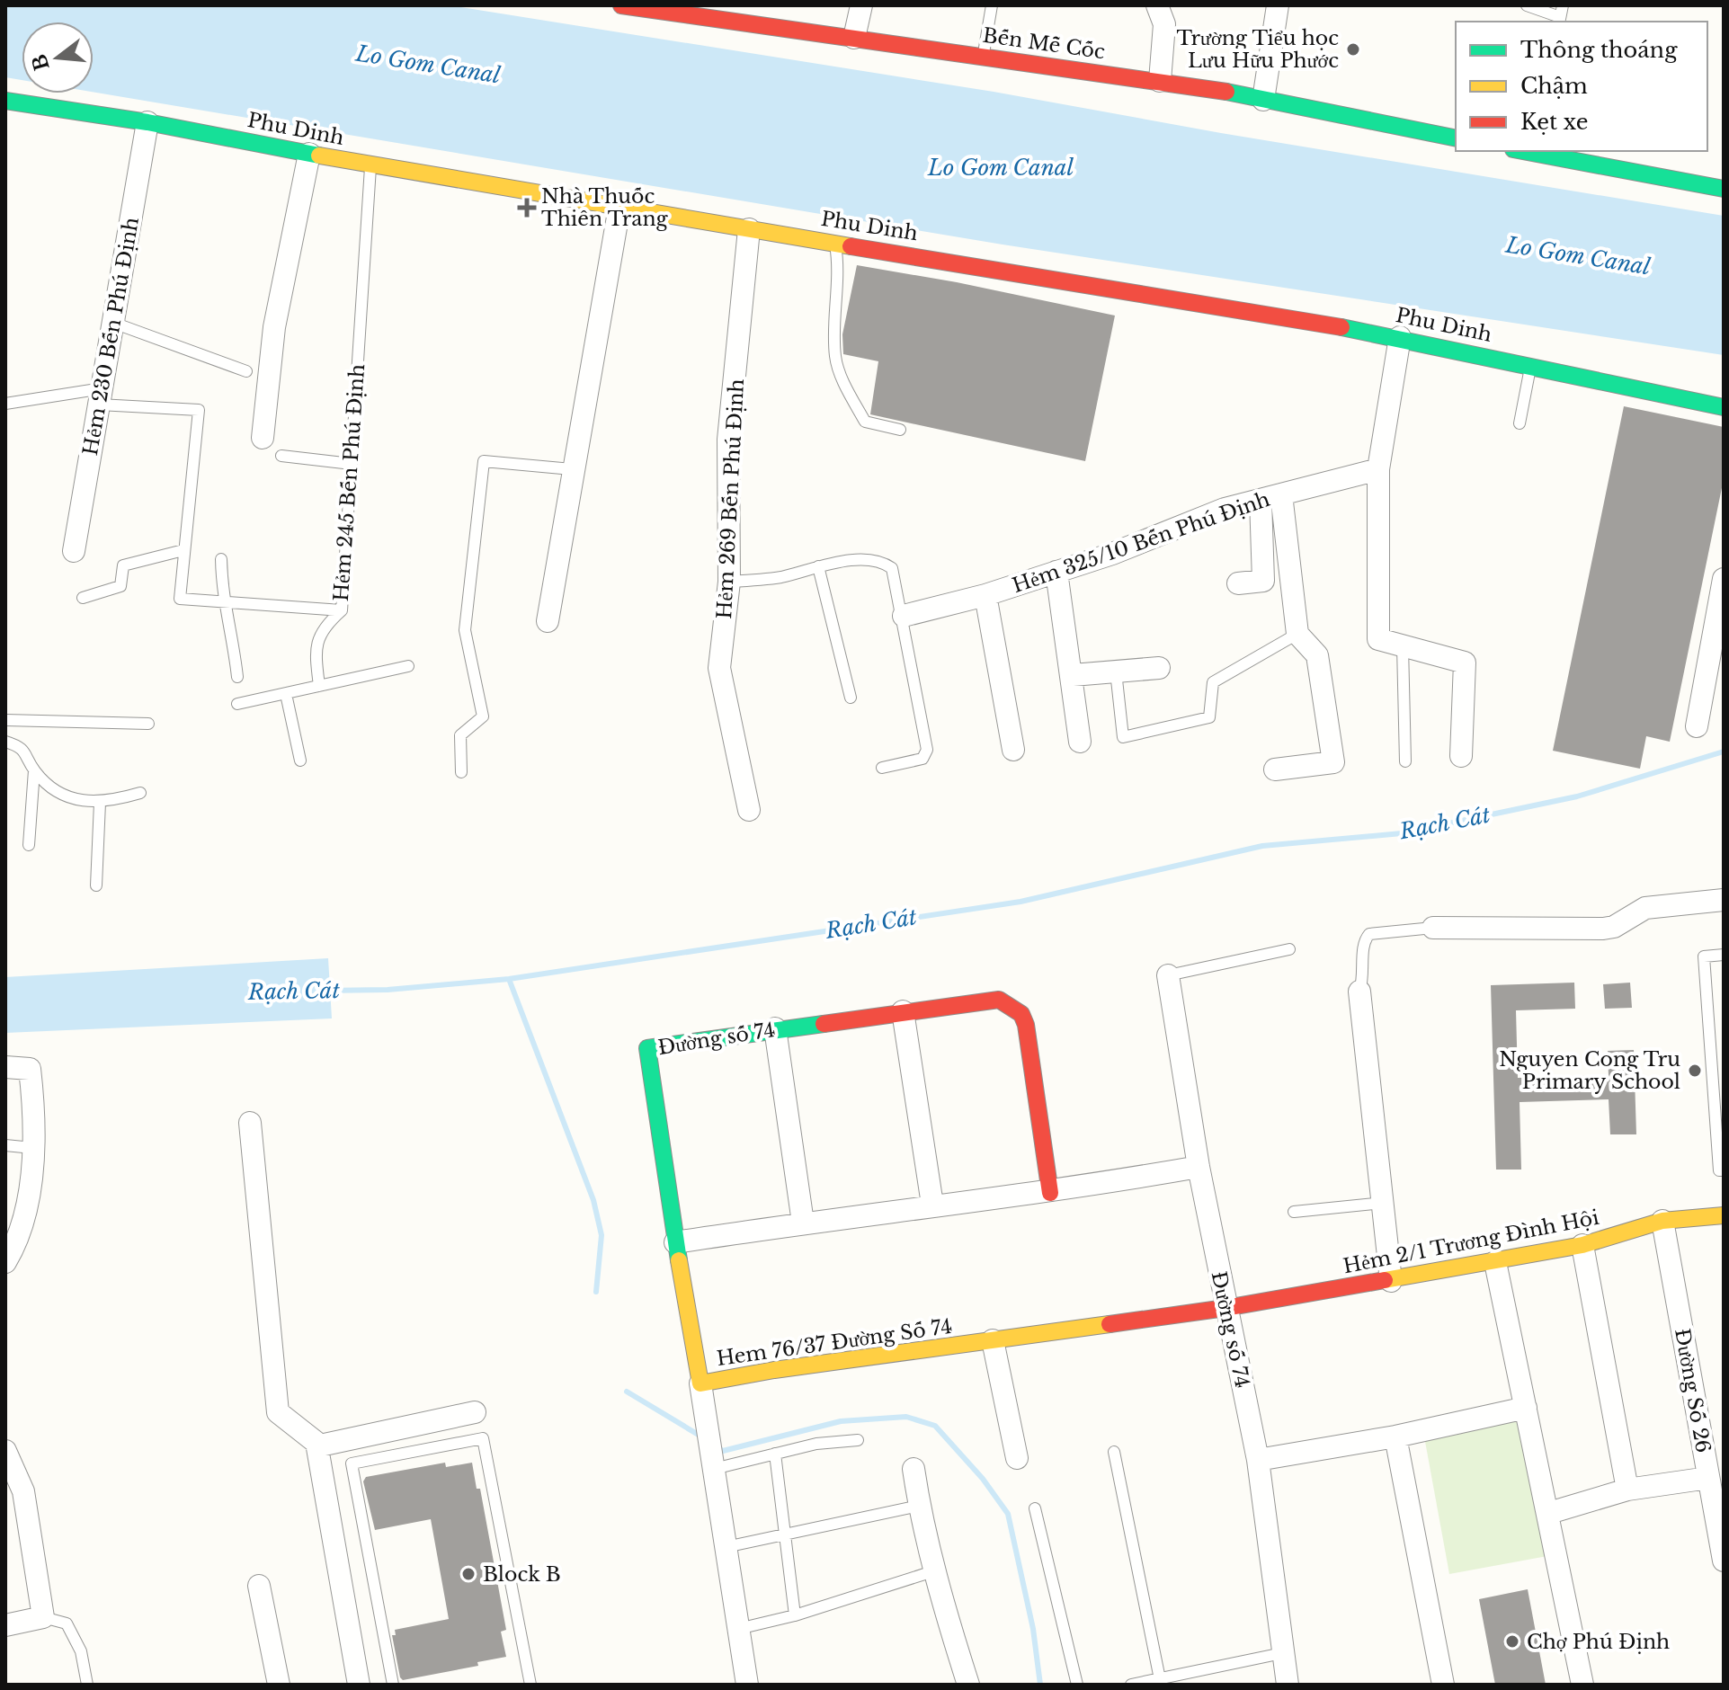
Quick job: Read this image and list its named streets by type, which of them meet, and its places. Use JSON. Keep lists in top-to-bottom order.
{
  "streets": {
    "street": [
      "Bến Mễ Cốc",
      "Phu Dinh",
      "Hẻm 230 Bến Phú Định",
      "Hẻm 269 Bến Phú Định",
      "Hẻm 325/10 Bến Phú Định",
      "Đường số 74",
      "Hẻm 2/1 Trương Đình Hội",
      "Hem 76/37 Đường Số 74",
      "Đường Số 26"
    ],
    "lane": ["Hẻm 245 Bến Phú Định"]
  },
  "crossings": [
    ["Phu Dinh", "Hẻm 230 Bến Phú Định"],
    ["Phu Dinh", "Hẻm 245 Bến Phú Định"],
    ["Phu Dinh", "Hẻm 269 Bến Phú Định"],
    ["Hẻm 230 Bến Phú Định", "Hẻm 245 Bến Phú Định"],
    ["Đường số 74", "Hẻm 2/1 Trương Đình Hội"],
    ["Đường số 74", "Hem 76/37 Đường Số 74"],
    ["Hẻm 2/1 Trương Đình Hội", "Hem 76/37 Đường Số 74"],
    ["Hẻm 2/1 Trương Đình Hội", "Đường Số 26"]
  ],
  "water": ["Lo Gom Canal", "Rạch Cát"],
  "places": {
    "other": [
      "Trường Tiểu học Lưu Hữu Phước",
      "Nguyen Cong Tru Primary School",
      "Block B",
      "Chợ Phú Định"
    ],
    "health": ["Nhà Thuốc Thiên Trang"]
  },
  "legend": ["Thông thoáng", "Chậm", "Kẹt xe"],
  "north": "left"
}
